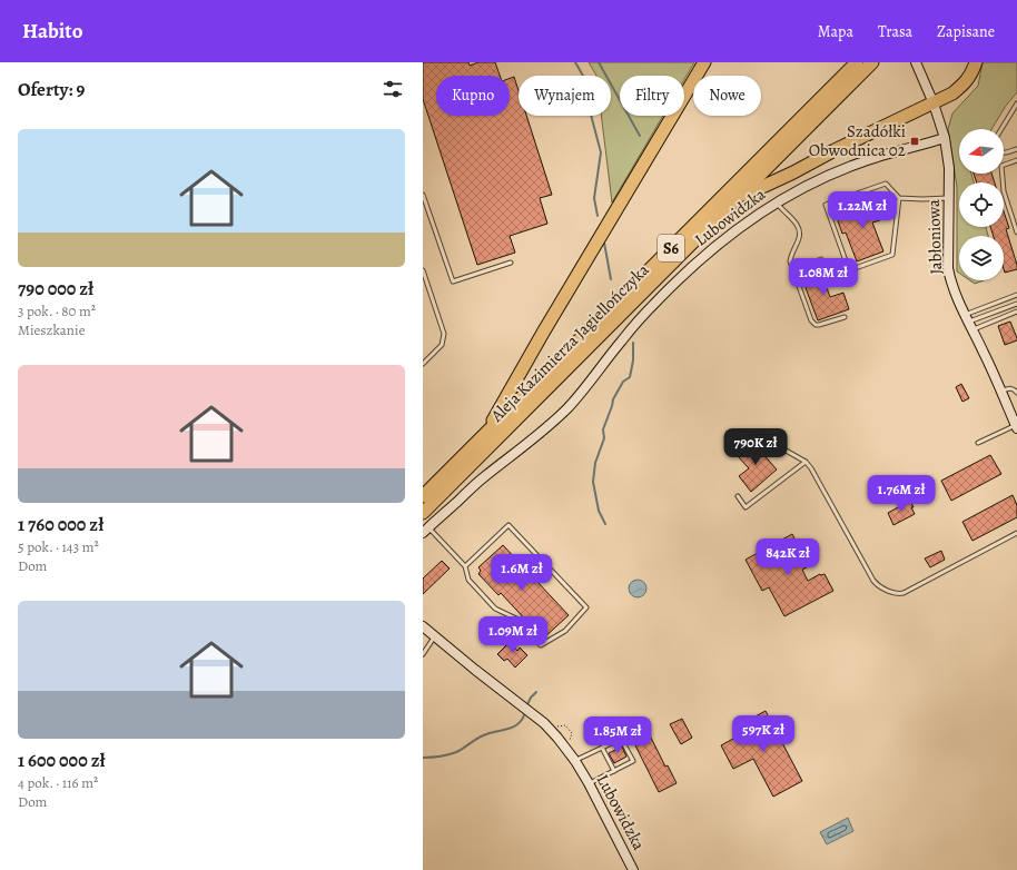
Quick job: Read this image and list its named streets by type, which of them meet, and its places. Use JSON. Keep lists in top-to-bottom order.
{
  "streets": {
    "highway": ["S6", "Aleja Kazimierza Jagiellończyka"],
    "street": ["Lubowidzka", "Jabłoniowa"]
  },
  "crossings": [
    ["Lubowidzka", "Jabłoniowa"]
  ],
  "places": {
    "transit": ["Szadółki Obwodnica 02"]
  },
  "north": "left",
  "page": {
    "header": "Habito",
    "nav": ["Mapa", "Trasa", "Zapisane"],
    "heading": "Oferty: 9",
    "chip": [
      "Kupno",
      "Wynajem",
      "Filtry",
      "Nowe"
    ],
    "list": [
      {
        "name": "790 000 zł",
        "note": "3 pok. · 80 m² · Mieszkanie"
      },
      {
        "name": "1 760 000 zł",
        "note": "5 pok. · 143 m² · Dom"
      },
      {
        "name": "1 600 000 zł",
        "note": "4 pok. · 116 m² · Dom"
      }
    ],
    "price": [
      "1.22M zł",
      "1.08M zł",
      "790K zł",
      "1.76M zł",
      "842K zł",
      "1.6M zł",
      "1.09M zł",
      "597K zł",
      "1.85M zł"
    ]
  }
}
